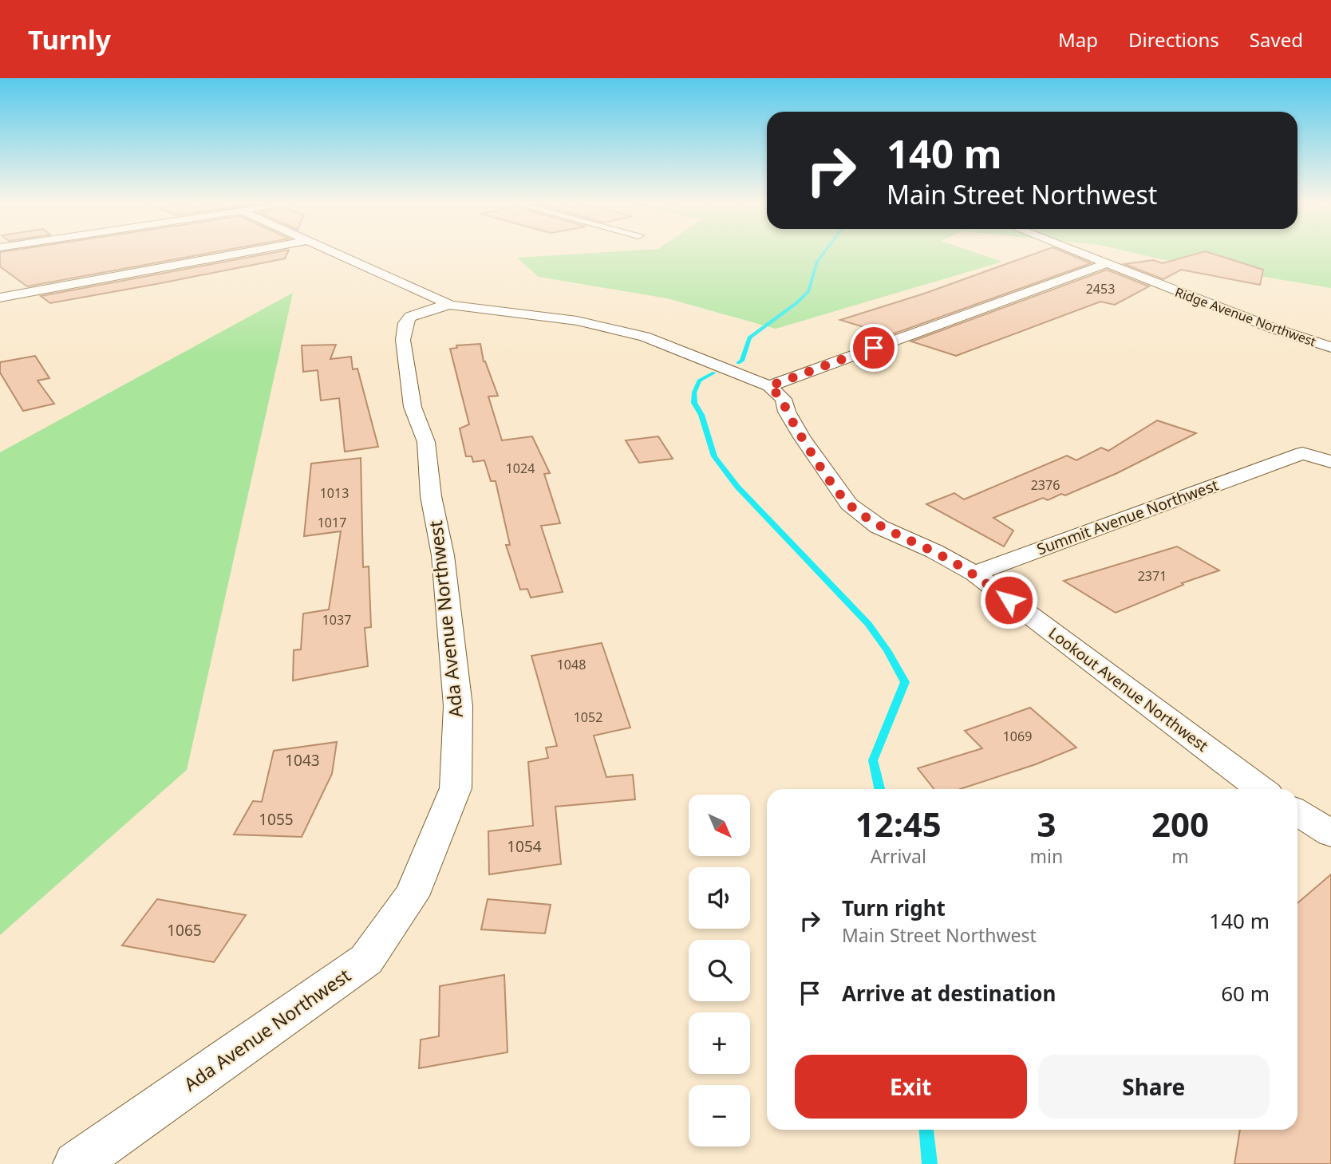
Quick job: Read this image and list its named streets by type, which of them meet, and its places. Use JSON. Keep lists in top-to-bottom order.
{
  "streets": {
    "street": [
      "Ridge Avenue Northwest",
      "Summit Avenue Northwest",
      "Ada Avenue Northwest",
      "Lookout Avenue Northwest"
    ]
  },
  "crossings": [
    ["Summit Avenue Northwest", "Lookout Avenue Northwest"]
  ],
  "house_numbers": [
    "2453",
    "1024",
    "2376",
    "1013",
    "1017",
    "2371",
    "1037",
    "1048",
    "1052",
    "1069",
    "1043",
    "1055",
    "1054",
    "1065"
  ],
  "north": "bottom right",
  "page": {
    "header": "Turnly",
    "nav": ["Map", "Directions", "Saved"],
    "turn": ["140 m", "Main Street Northwest"],
    "eta": [
      "12:45",
      "Arrival",
      "3",
      "min",
      "200",
      "m"
    ],
    "map_buttons": ["+", "−"],
    "list": [
      {
        "name": "Turn right",
        "note": "Main Street Northwest",
        "value": "140 m"
      },
      {
        "name": "Arrive at destination",
        "value": "60 m"
      }
    ],
    "buttons": ["Exit", "Share"]
  }
}
